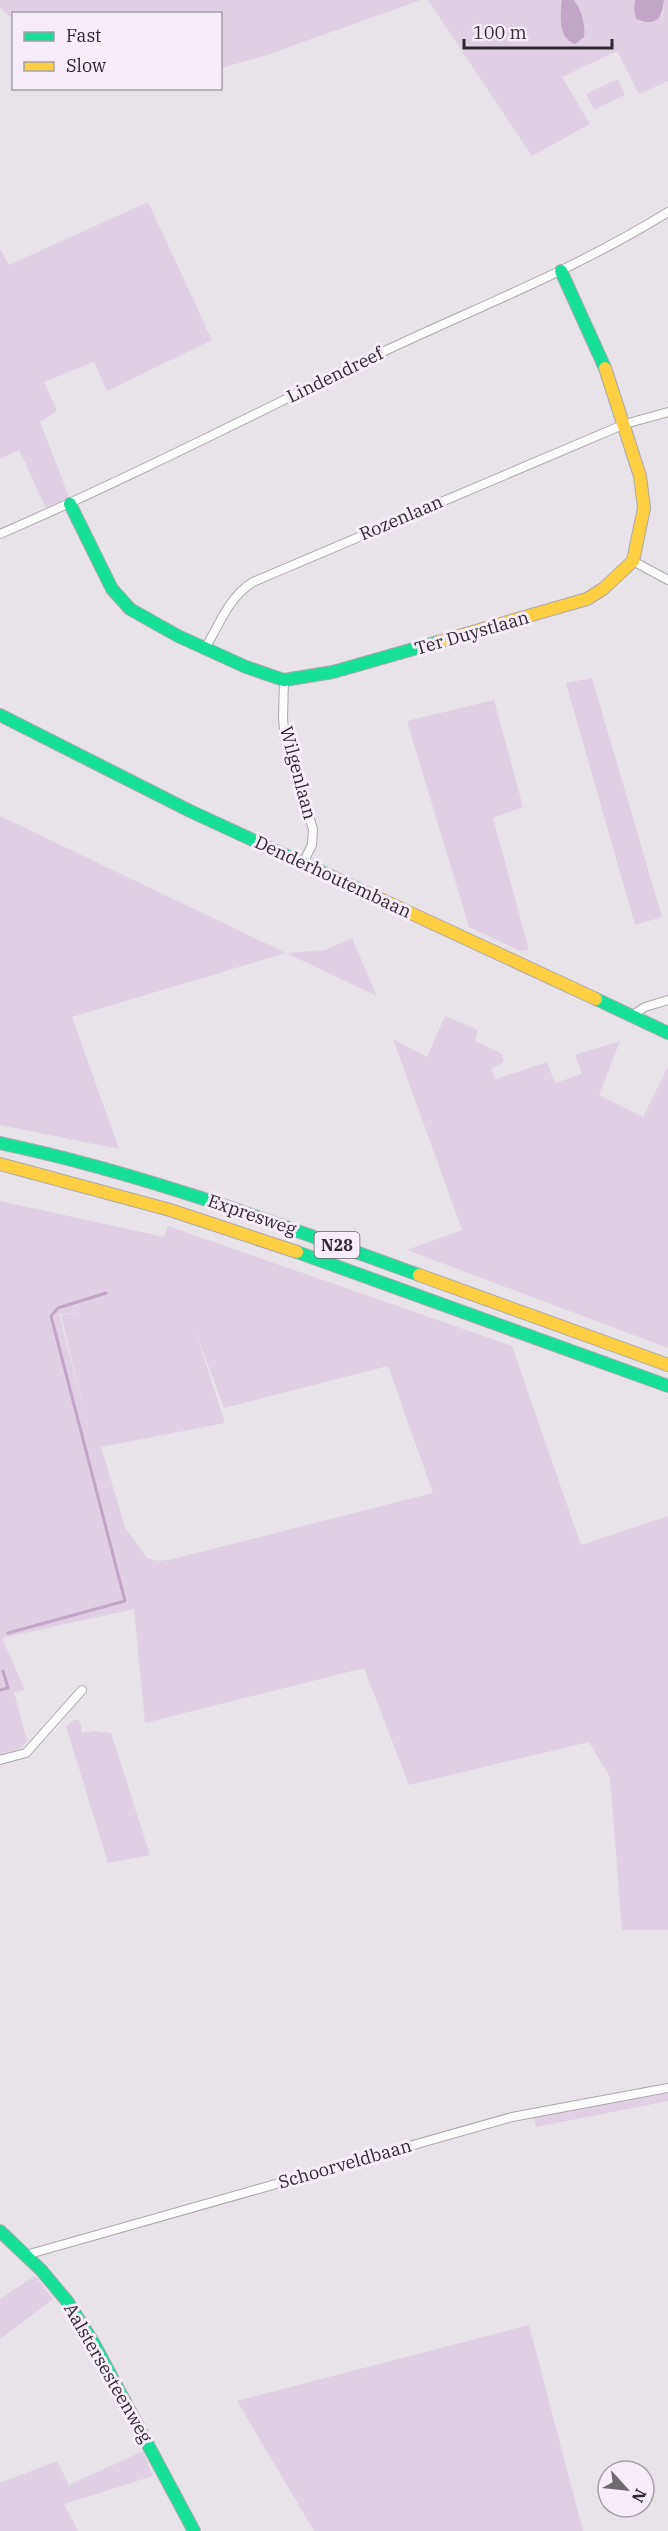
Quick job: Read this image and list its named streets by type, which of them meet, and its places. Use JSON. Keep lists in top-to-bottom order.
{
  "streets": {
    "main road": [
      "Ter Duystlaan",
      "Denderhoutembaan",
      "Expresweg",
      "N28",
      "Aalstersesteenweg"
    ],
    "street": [
      "Lindendreef",
      "Rozenlaan",
      "Wilgenlaan",
      "Schoorveldbaan"
    ]
  },
  "crossings": [
    ["Lindendreef", "Ter Duystlaan"],
    ["Rozenlaan", "Ter Duystlaan"],
    ["Ter Duystlaan", "Wilgenlaan"],
    ["Wilgenlaan", "Denderhoutembaan"],
    ["Schoorveldbaan", "Aalstersesteenweg"]
  ],
  "legend": ["Fast", "Slow"],
  "scale_bar": "100 m",
  "north": "bottom right"
}
